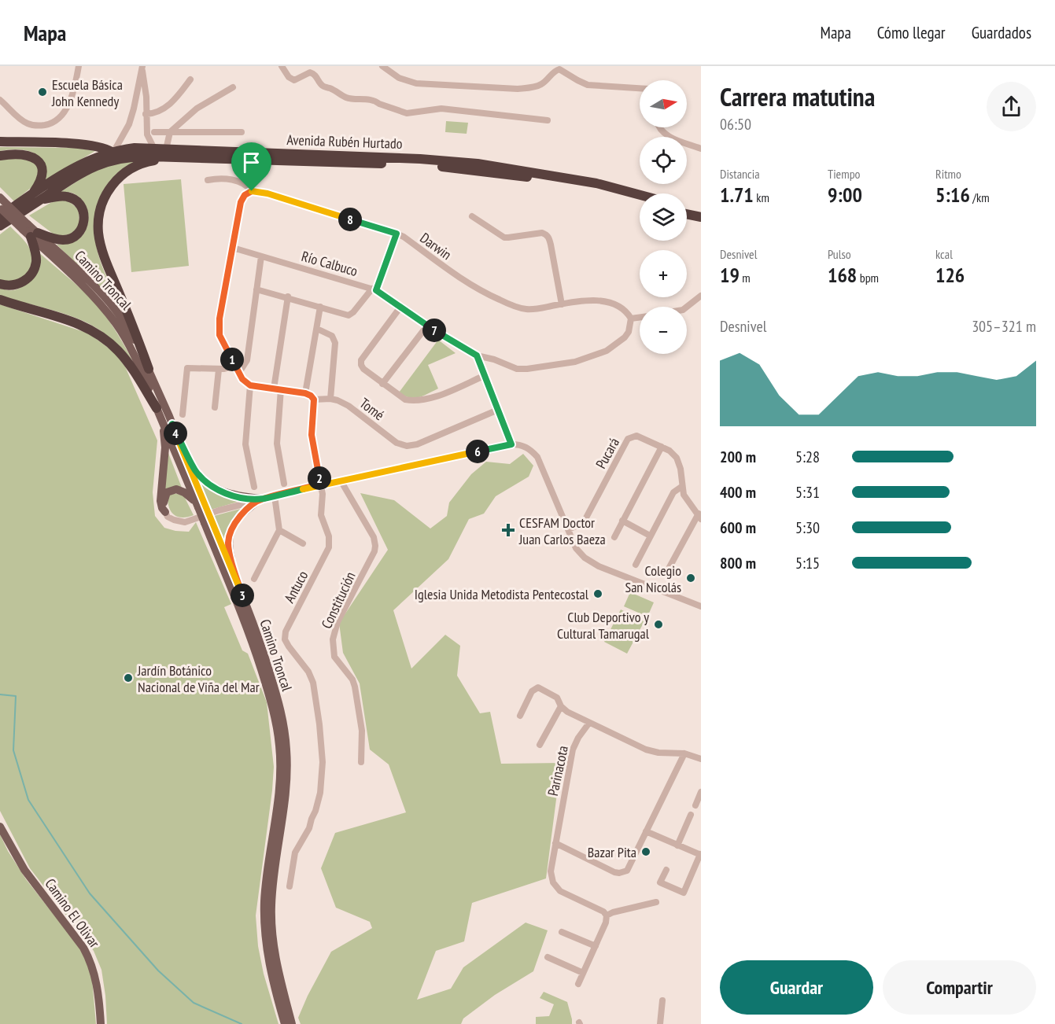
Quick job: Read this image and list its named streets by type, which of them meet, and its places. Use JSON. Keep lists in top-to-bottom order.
{
  "streets": {
    "highway": ["Avenida Rubén Hurtado"],
    "main road": ["Camino Troncal", "Camino El Olivar"],
    "street": [
      "Darwin",
      "Río Calbuco",
      "Tomé",
      "Pucará",
      "Antuco",
      "Constitución",
      "Parinacota"
    ]
  },
  "crossings": [
    ["Darwin", "Río Calbuco"],
    ["Tomé", "Antuco"]
  ],
  "places": {
    "other": [
      "Escuela Básica John Kennedy",
      "Colegio San Nicolás",
      "Iglesia Unida Metodista Pentecostal",
      "Club Deportivo y Cultural Tamarugal",
      "Jardín Botánico Nacional de Viña del Mar",
      "Bazar Pita"
    ],
    "health": ["CESFAM Doctor Juan Carlos Baeza"]
  },
  "north": "right",
  "page": {
    "header": "Mapa",
    "nav": ["Mapa", "Cómo llegar", "Guardados"],
    "heading": ["Carrera matutina", "06:50"],
    "map_buttons": ["+", "−"],
    "stats": [
      ["Distancia", "1.71 km"],
      ["Tiempo", "9:00"],
      ["Ritmo", "5:16 /km"],
      ["Desnivel", "19 m"],
      ["Pulso", "168 bpm"],
      ["kcal", "126"]
    ],
    "pins": [
      "8",
      "7",
      "1",
      "4",
      "6",
      "2",
      "3"
    ],
    "chart": ["Desnivel", "305–321 m"],
    "list": [
      {
        "name": "200 m",
        "note": "5:28"
      },
      {
        "name": "400 m",
        "note": "5:31"
      },
      {
        "name": "600 m",
        "note": "5:30"
      },
      {
        "name": "800 m",
        "note": "5:15"
      }
    ],
    "buttons": ["Guardar", "Compartir"]
  }
}
